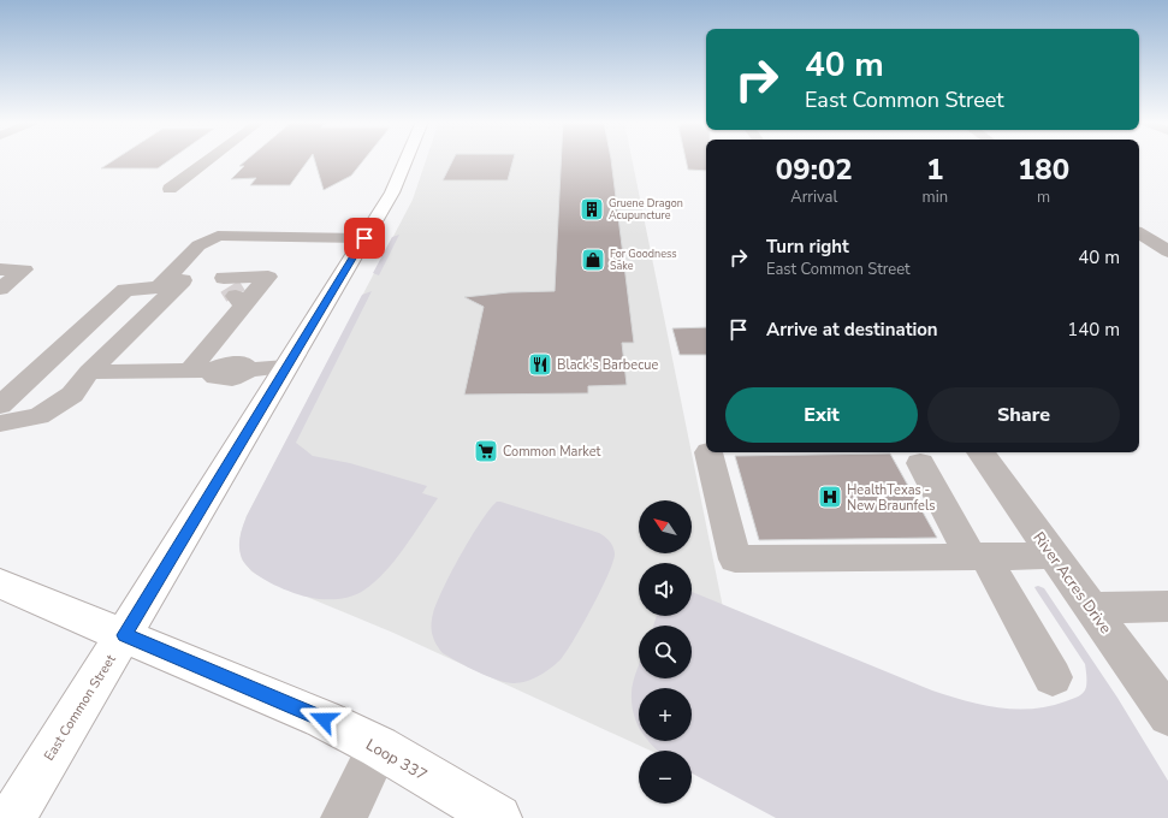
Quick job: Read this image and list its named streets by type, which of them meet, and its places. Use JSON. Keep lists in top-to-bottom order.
{
  "streets": {
    "main road": ["East Common Street", "Loop 337"],
    "street": ["River Acres Drive"]
  },
  "crossings": [
    ["East Common Street", "Loop 337"]
  ],
  "places": {
    "building": ["Gruene Dragon Acupuncture"],
    "shop": ["For Goodness Sake"],
    "restaurant": ["Black's Barbecue"],
    "supermarket": ["Common Market"],
    "hospital": ["HealthTexas - New Braunfels"]
  },
  "north": "top left",
  "page": {
    "turn": ["40 m", "East Common Street"],
    "eta": [
      "09:02",
      "Arrival",
      "1",
      "min",
      "180",
      "m"
    ],
    "list": [
      {
        "name": "Turn right",
        "note": "East Common Street",
        "value": "40 m"
      },
      {
        "name": "Arrive at destination",
        "value": "140 m"
      }
    ],
    "buttons": ["Exit", "Share"],
    "map_buttons": ["+", "−"]
  }
}
